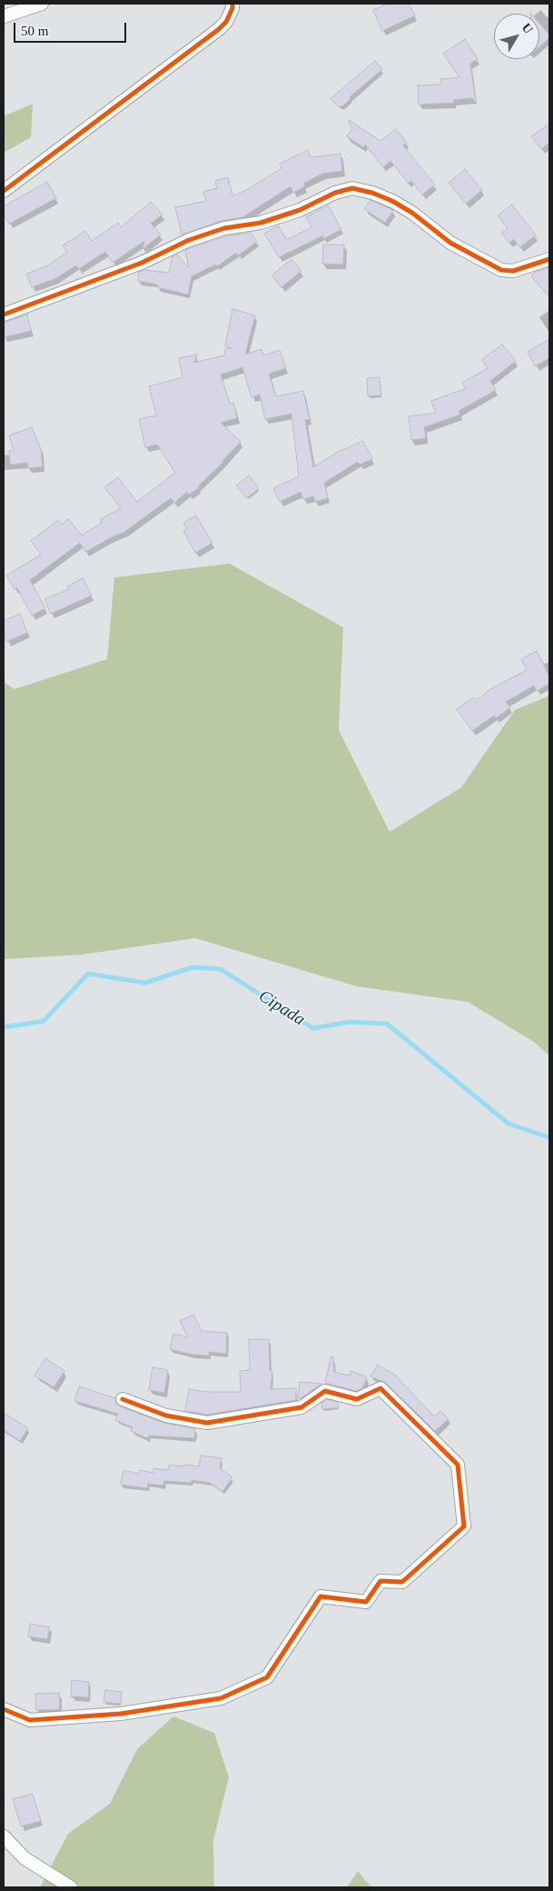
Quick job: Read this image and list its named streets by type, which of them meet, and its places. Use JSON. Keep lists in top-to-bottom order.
{
  "water": ["Cipada"],
  "scale_bar": "50 m",
  "north": "top right"
}
